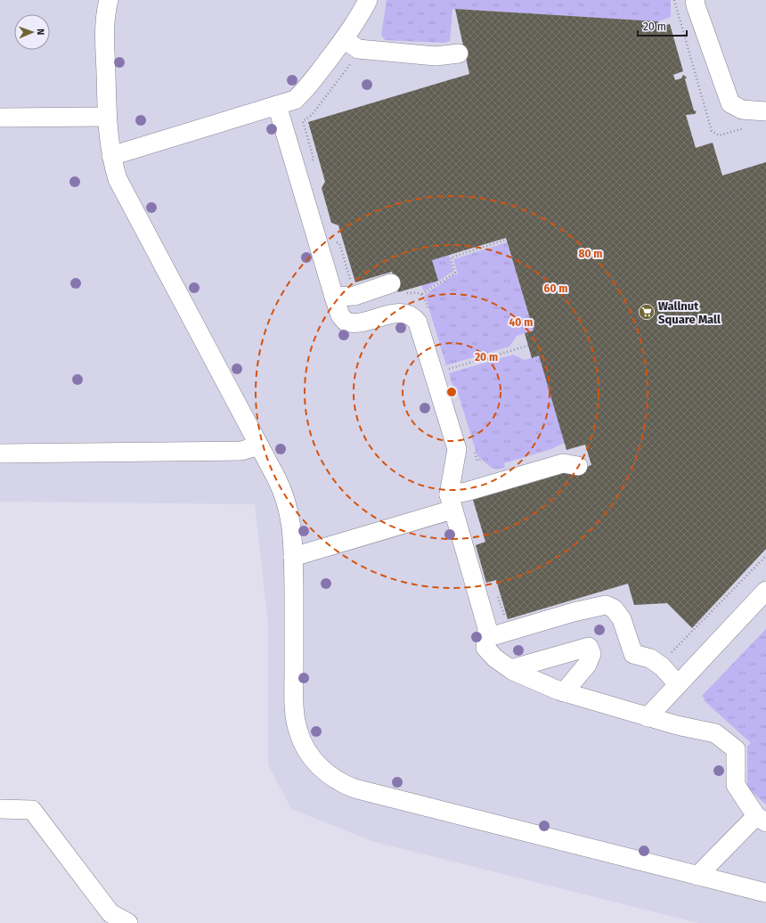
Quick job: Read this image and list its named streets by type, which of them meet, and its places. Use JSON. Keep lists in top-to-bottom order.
{
  "places": {
    "supermarket": ["Wallnut Square Mall"]
  },
  "scale_bar": "20 m",
  "north": "right",
  "rings": [
    "80 m",
    "60 m",
    "40 m",
    "20 m"
  ]
}
